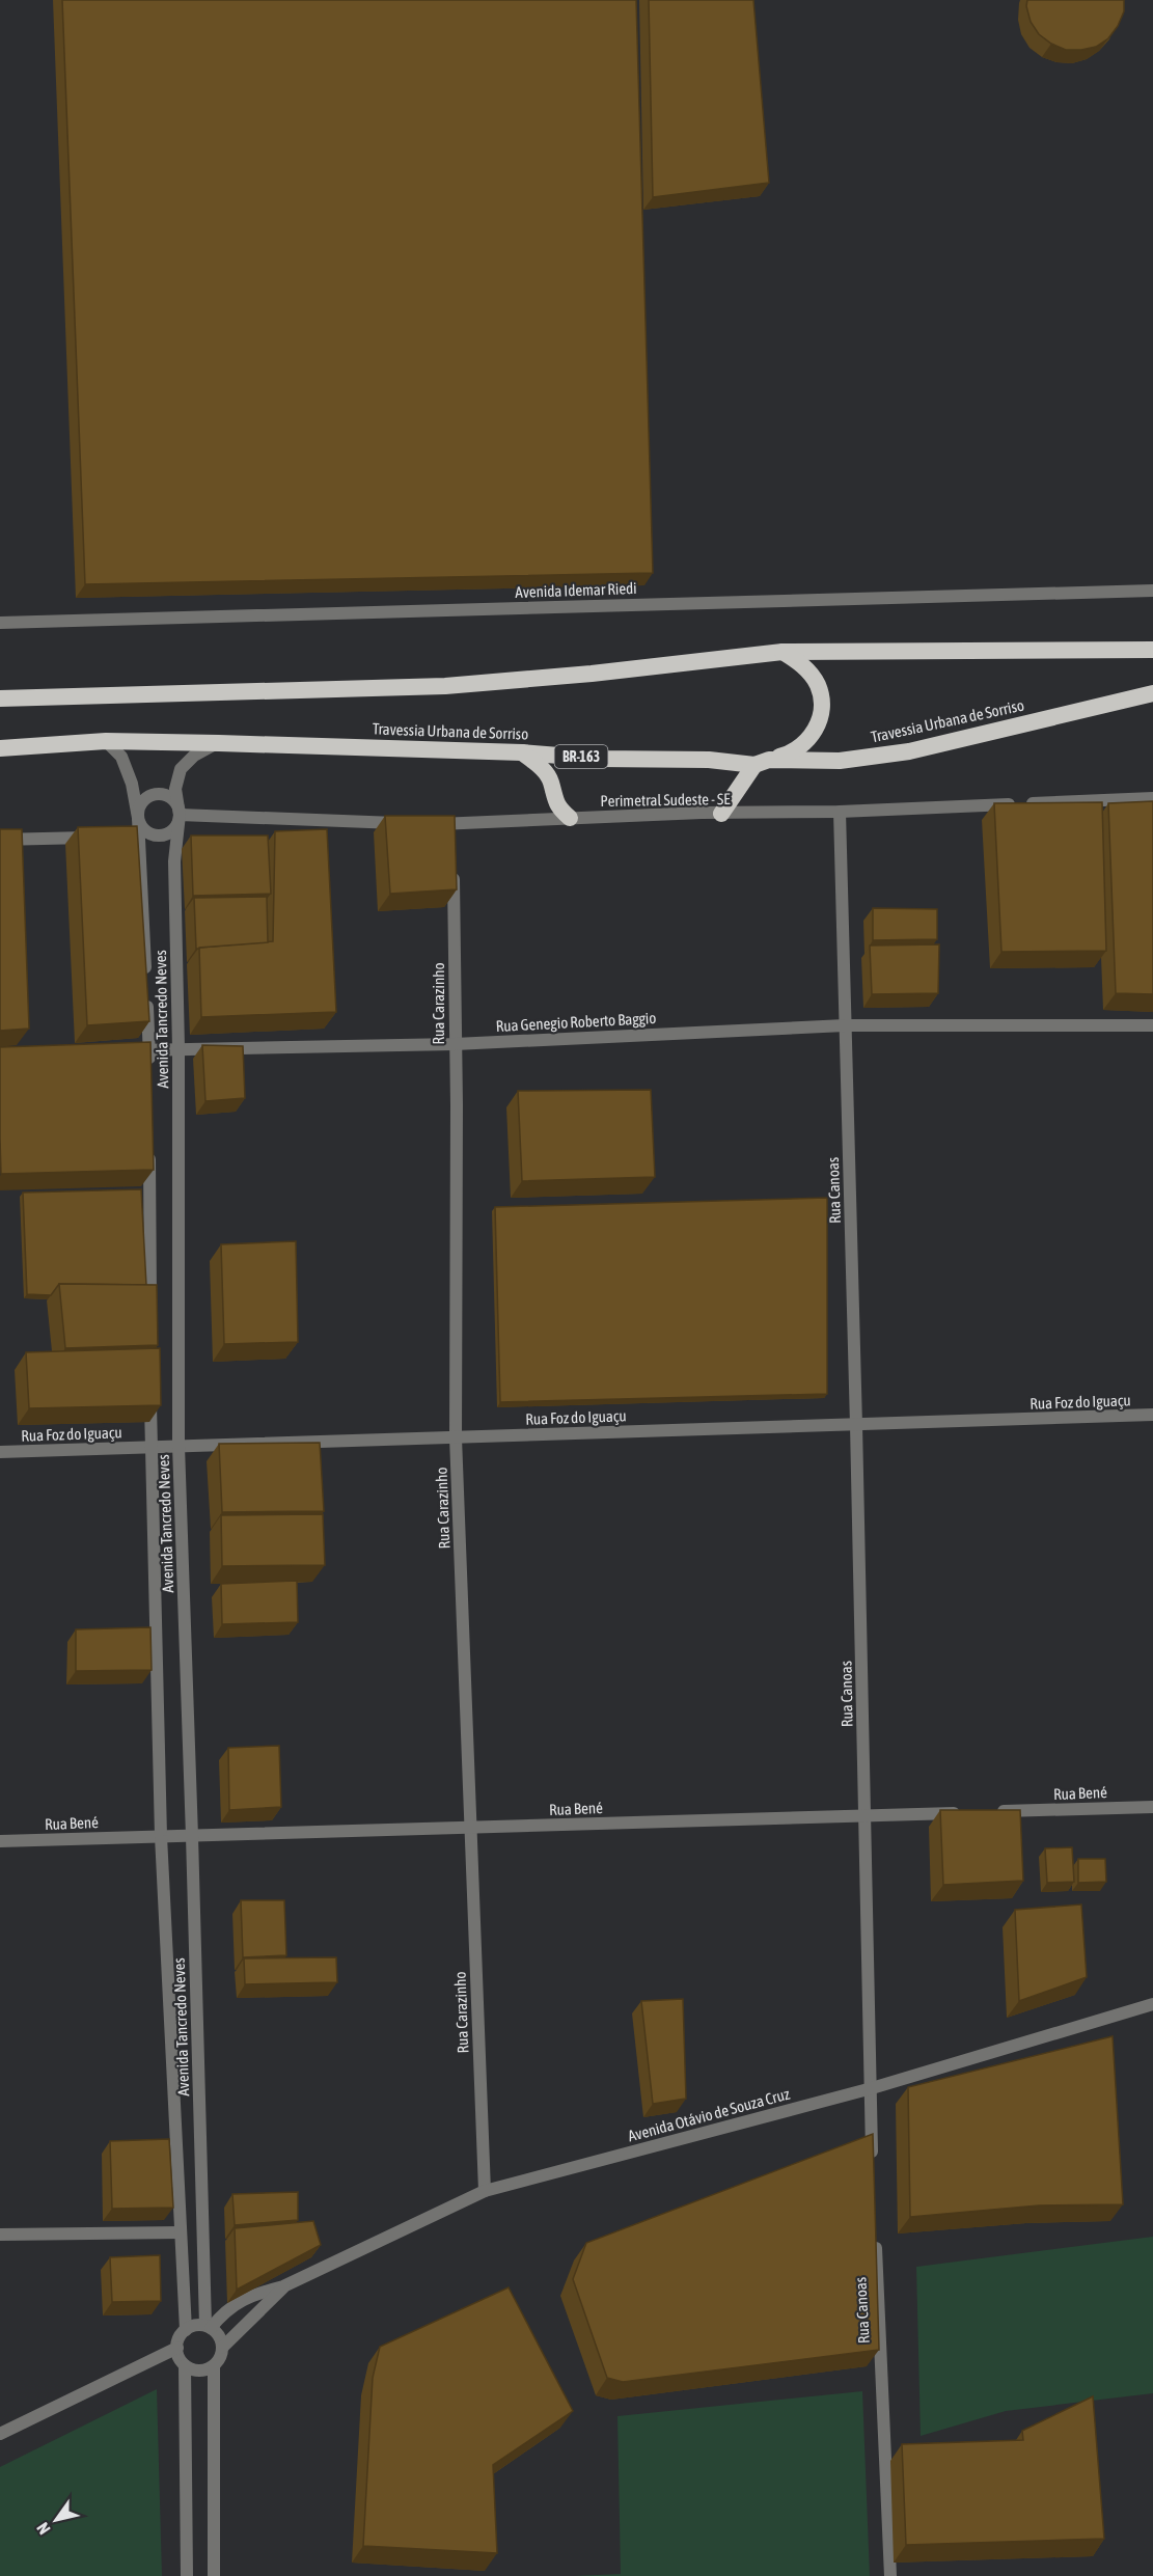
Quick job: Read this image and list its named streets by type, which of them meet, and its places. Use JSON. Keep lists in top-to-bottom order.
{
  "streets": {
    "highway": ["Travessia Urbana de Sorriso", "BR-163"],
    "street": [
      "Avenida Idemar Riedi",
      "Perimetral Sudeste - SE",
      "Rua Carazinho",
      "Avenida Tancredo Neves",
      "Rua Genegio Roberto Baggio",
      "Rua Canoas",
      "Rua Foz do Iguaçu",
      "Rua Bené",
      "Avenida Otávio de Souza Cruz"
    ]
  },
  "crossings": [
    ["Travessia Urbana de Sorriso", "Avenida Tancredo Neves"],
    ["Perimetral Sudeste - SE", "Rua Canoas"],
    ["Rua Carazinho", "Rua Genegio Roberto Baggio"],
    ["Rua Carazinho", "Rua Foz do Iguaçu"],
    ["Rua Carazinho", "Rua Bené"],
    ["Rua Carazinho", "Avenida Otávio de Souza Cruz"],
    ["Avenida Tancredo Neves", "Rua Genegio Roberto Baggio"],
    ["Avenida Tancredo Neves", "Rua Foz do Iguaçu"],
    ["Avenida Tancredo Neves", "Rua Bené"],
    ["Avenida Tancredo Neves", "Avenida Otávio de Souza Cruz"],
    ["Rua Genegio Roberto Baggio", "Rua Canoas"],
    ["Rua Canoas", "Rua Foz do Iguaçu"],
    ["Rua Canoas", "Rua Bené"],
    ["Rua Canoas", "Avenida Otávio de Souza Cruz"]
  ],
  "north": "bottom left"
}
